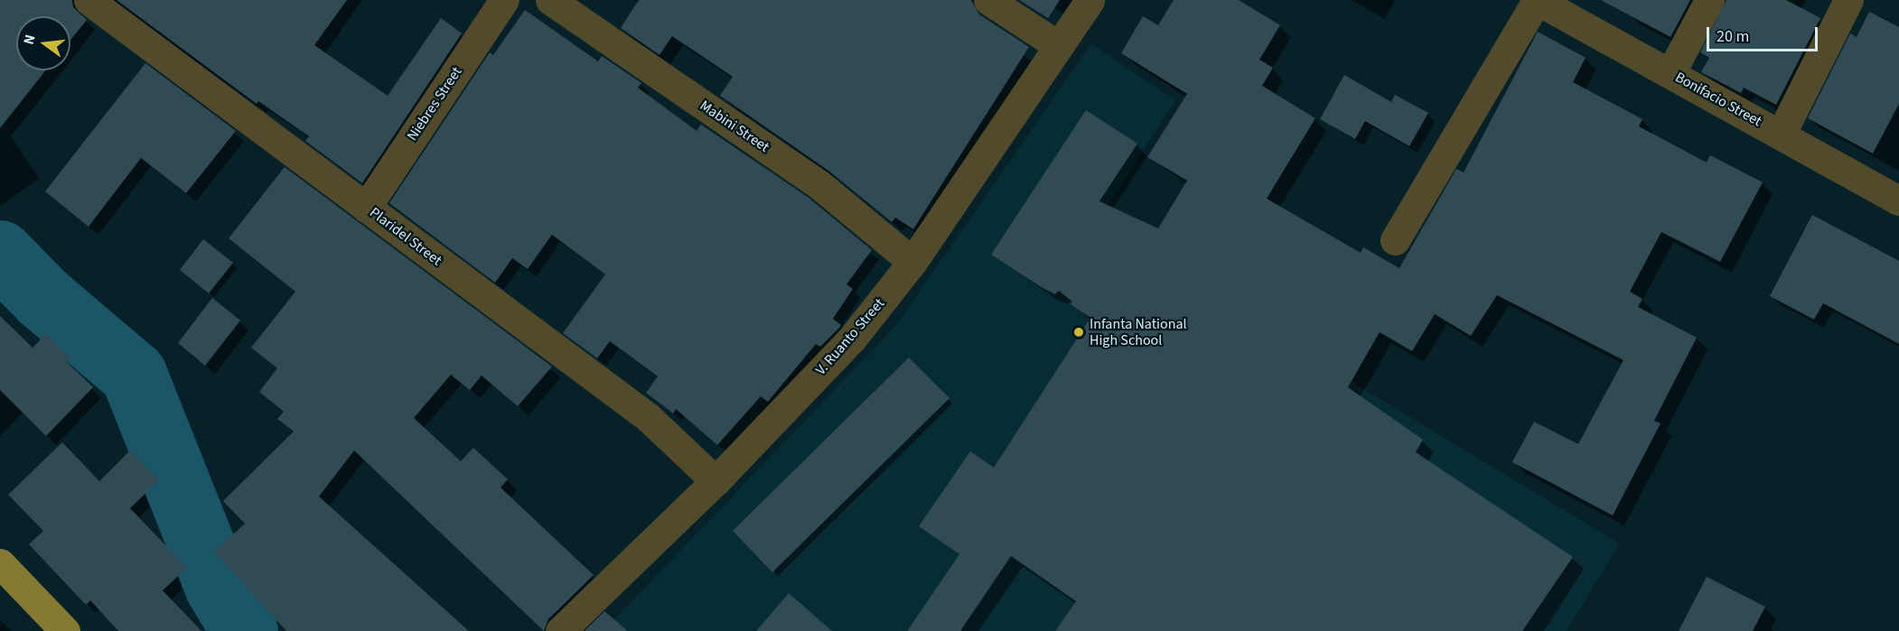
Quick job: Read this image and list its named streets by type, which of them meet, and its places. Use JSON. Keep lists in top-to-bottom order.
{
  "streets": {
    "street": [
      "Bonifacio Street",
      "Niebres Street",
      "Mabini Street",
      "Plaridel Street",
      "V. Ruanto Street"
    ]
  },
  "crossings": [
    ["Niebres Street", "Plaridel Street"],
    ["Mabini Street", "V. Ruanto Street"],
    ["Plaridel Street", "V. Ruanto Street"]
  ],
  "places": ["Infanta National High School"],
  "scale_bar": "20 m",
  "north": "left"
}
